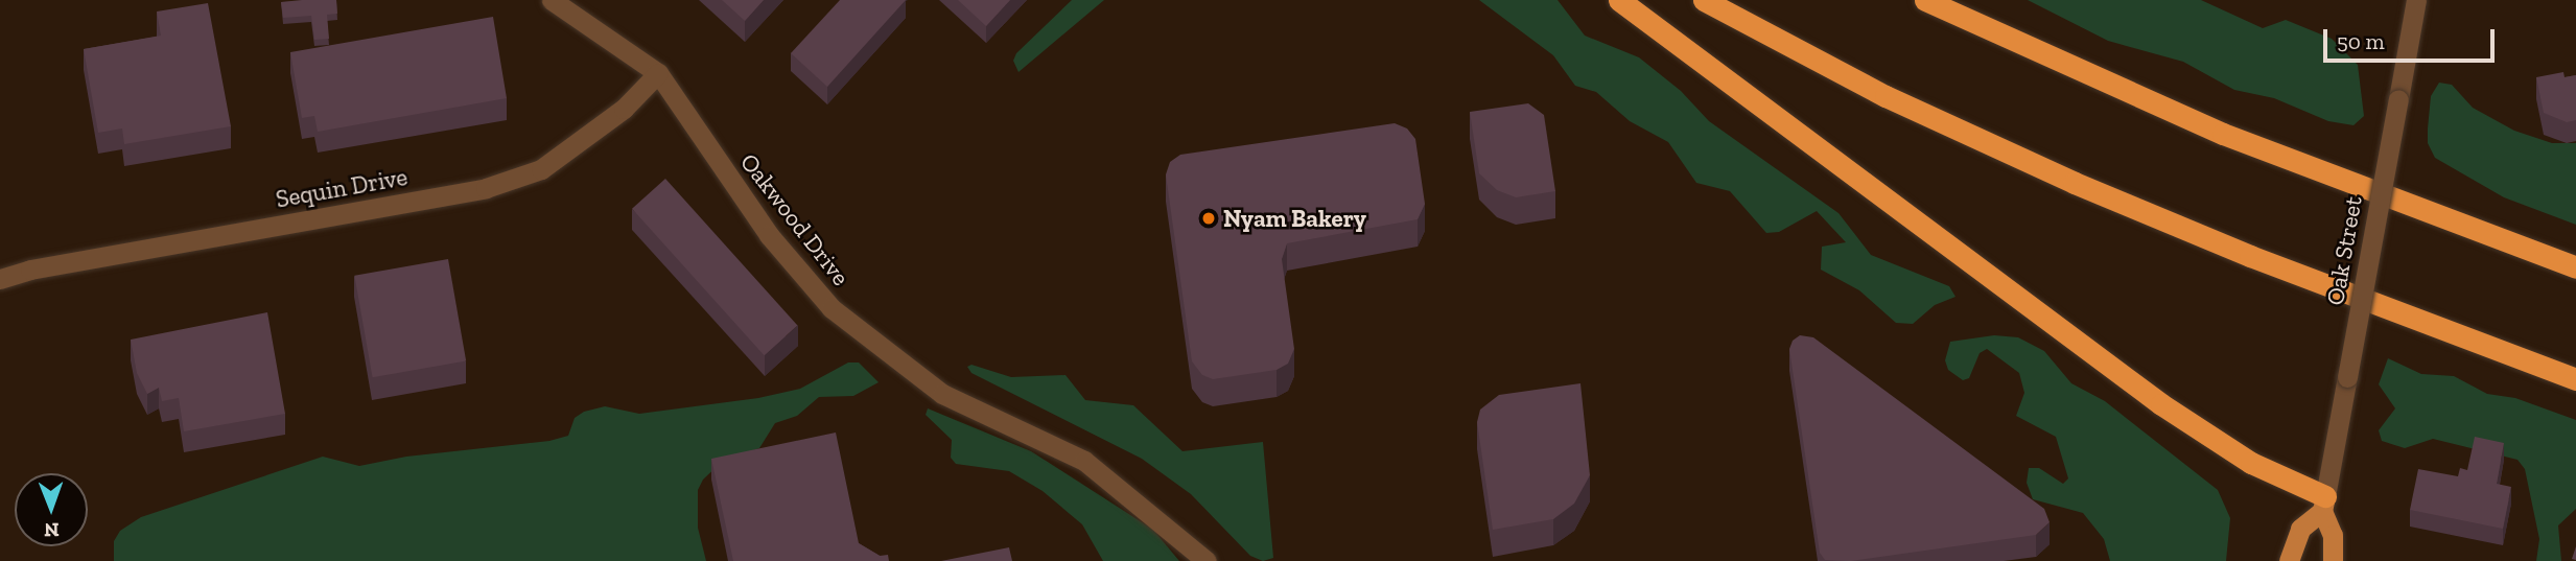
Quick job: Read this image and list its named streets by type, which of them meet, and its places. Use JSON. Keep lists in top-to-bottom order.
{
  "streets": {
    "main road": ["Oak Street"],
    "street": ["Sequin Drive", "Oakwood Drive"]
  },
  "crossings": [
    ["Sequin Drive", "Oakwood Drive"]
  ],
  "places": ["Nyam Bakery"],
  "scale_bar": "50 m",
  "north": "bottom"
}
